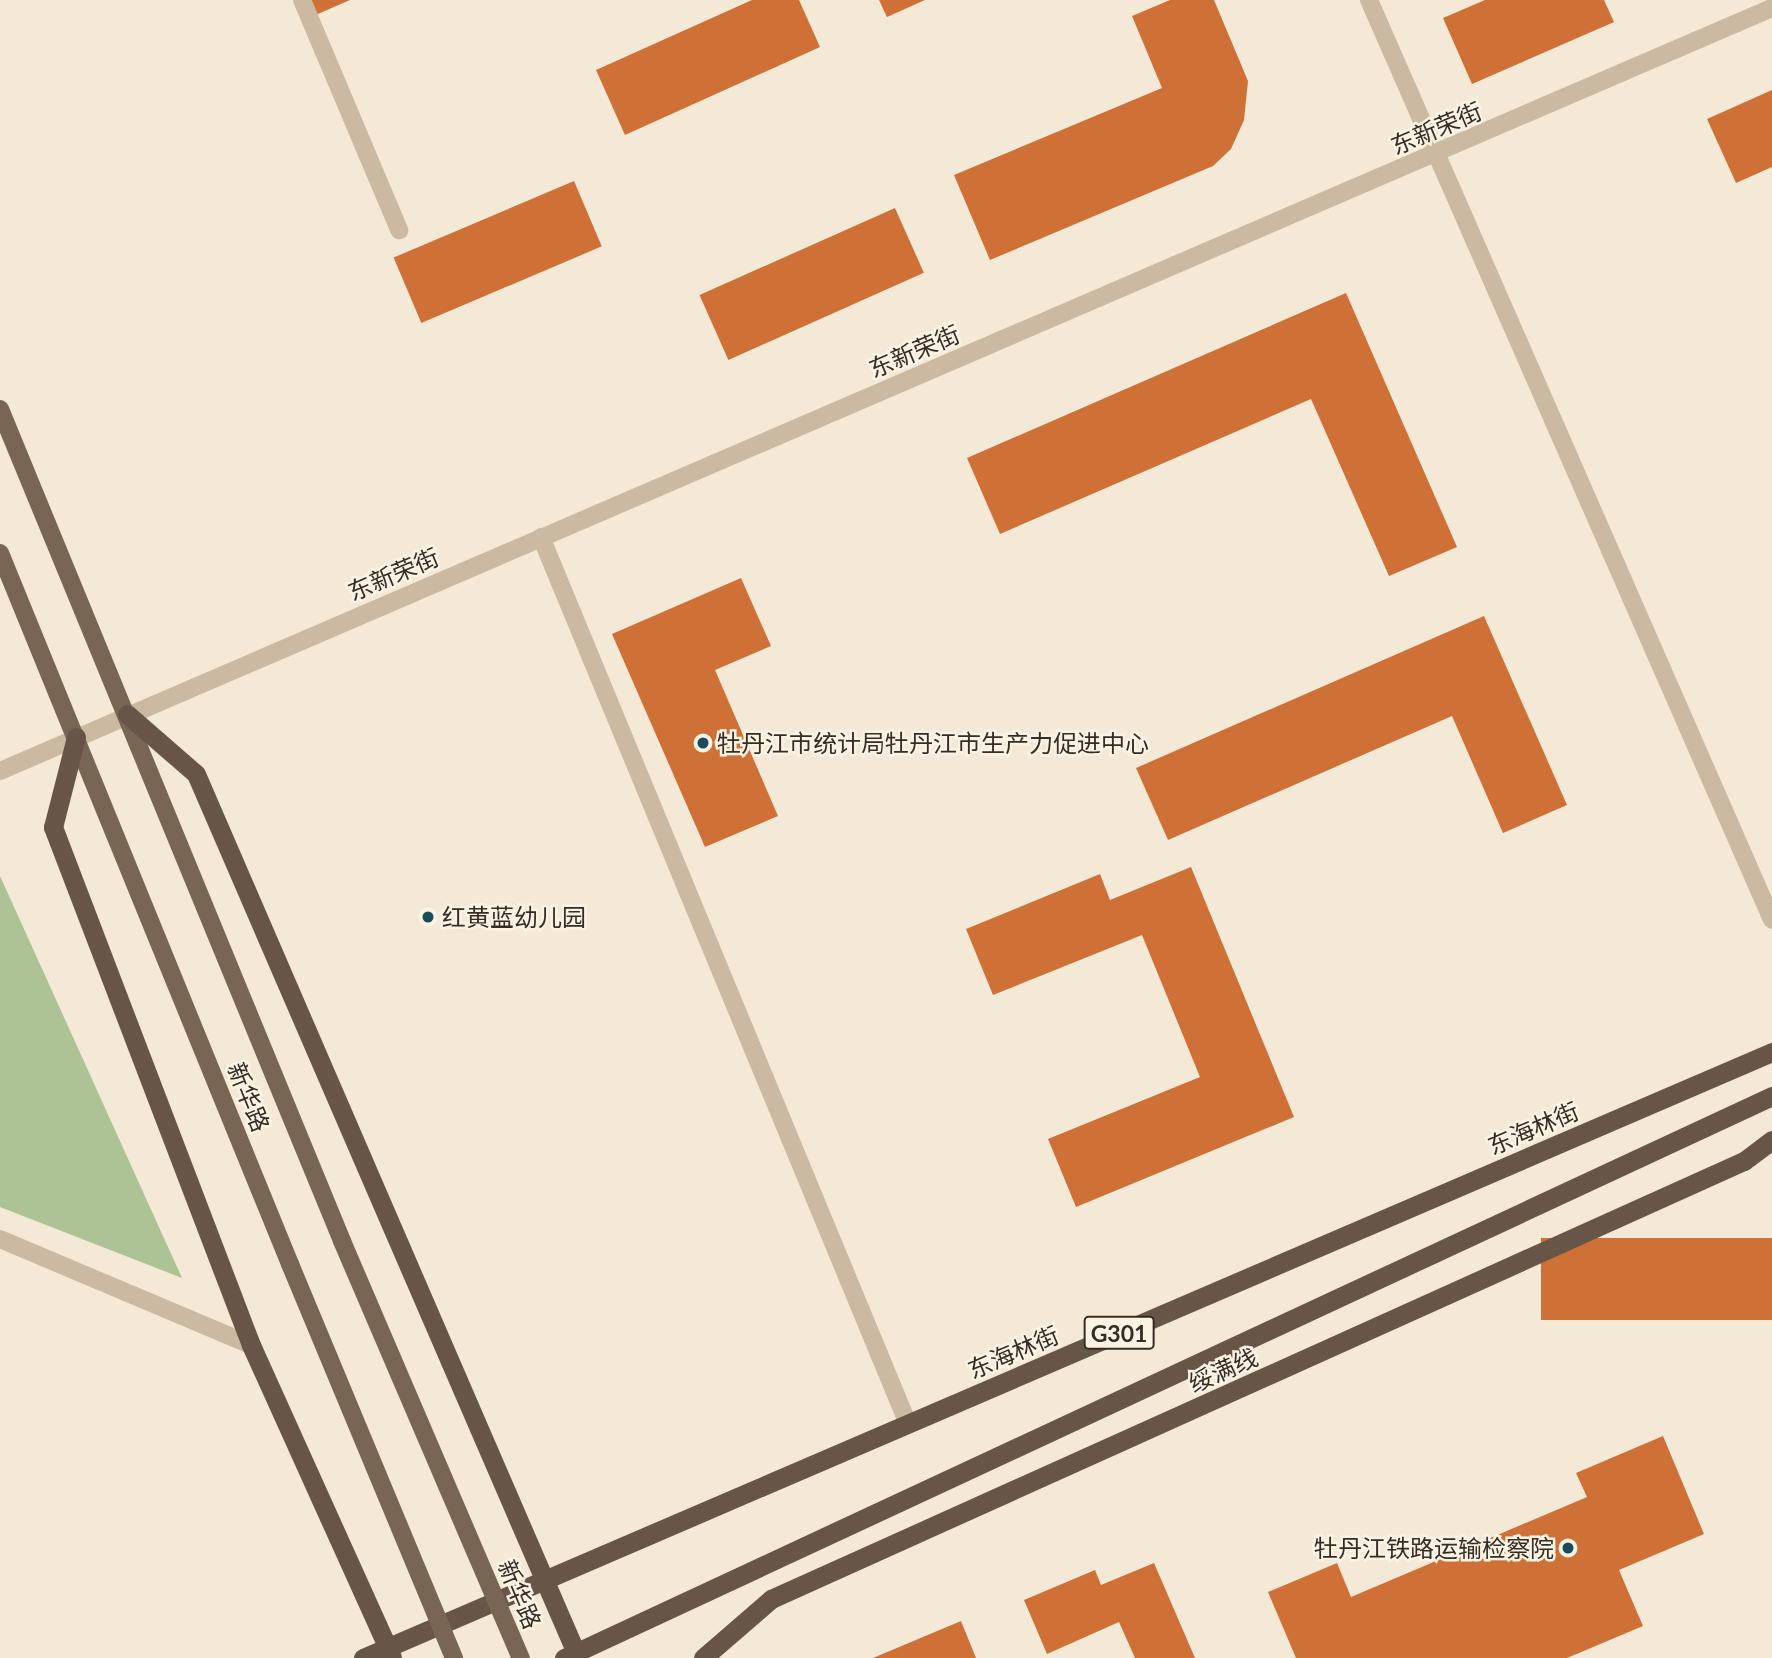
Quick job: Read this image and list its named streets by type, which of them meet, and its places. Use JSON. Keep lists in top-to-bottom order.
{
  "streets": {
    "highway": ["东海林街", "G301", "绥满线"],
    "main road": ["新华路"],
    "street": ["东新荣街"]
  },
  "crossings": [
    ["东新荣街", "新华路"],
    ["东海林街", "G301"]
  ],
  "places": ["牡丹江市统计局牡丹江市生产力促进中心", "红黄蓝幼儿园", "牡丹江铁路运输检察院"]
}
